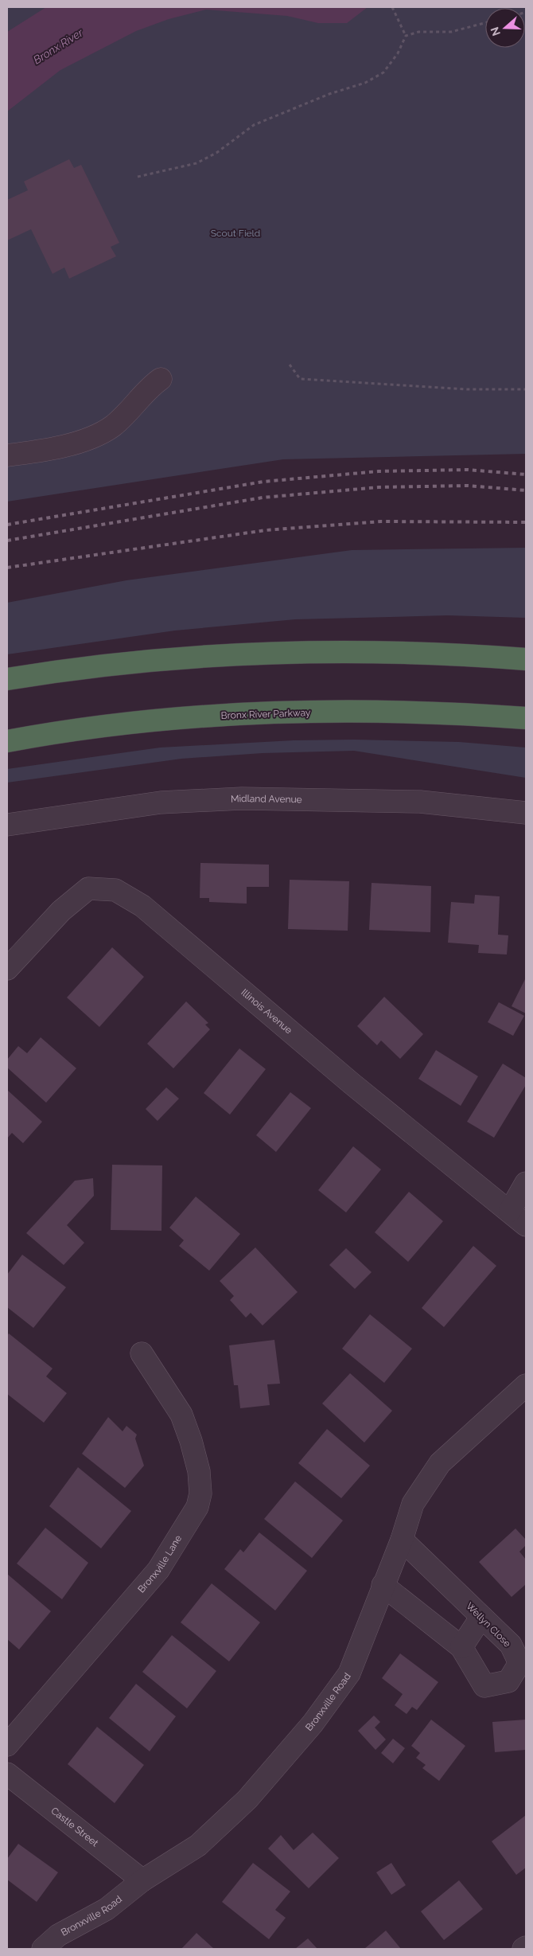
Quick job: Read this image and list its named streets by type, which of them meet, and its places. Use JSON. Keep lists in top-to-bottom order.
{
  "streets": {
    "highway": ["Bronx River Parkway"],
    "street": [
      "Midland Avenue",
      "Illinois Avenue",
      "Bronxville Lane",
      "Wellyn Close",
      "Bronxville Road",
      "Castle Street"
    ]
  },
  "crossings": [
    ["Wellyn Close", "Bronxville Road"],
    ["Bronxville Road", "Castle Street"]
  ],
  "water": ["Bronx River"],
  "parks": ["Scout Field"],
  "north": "left"
}
